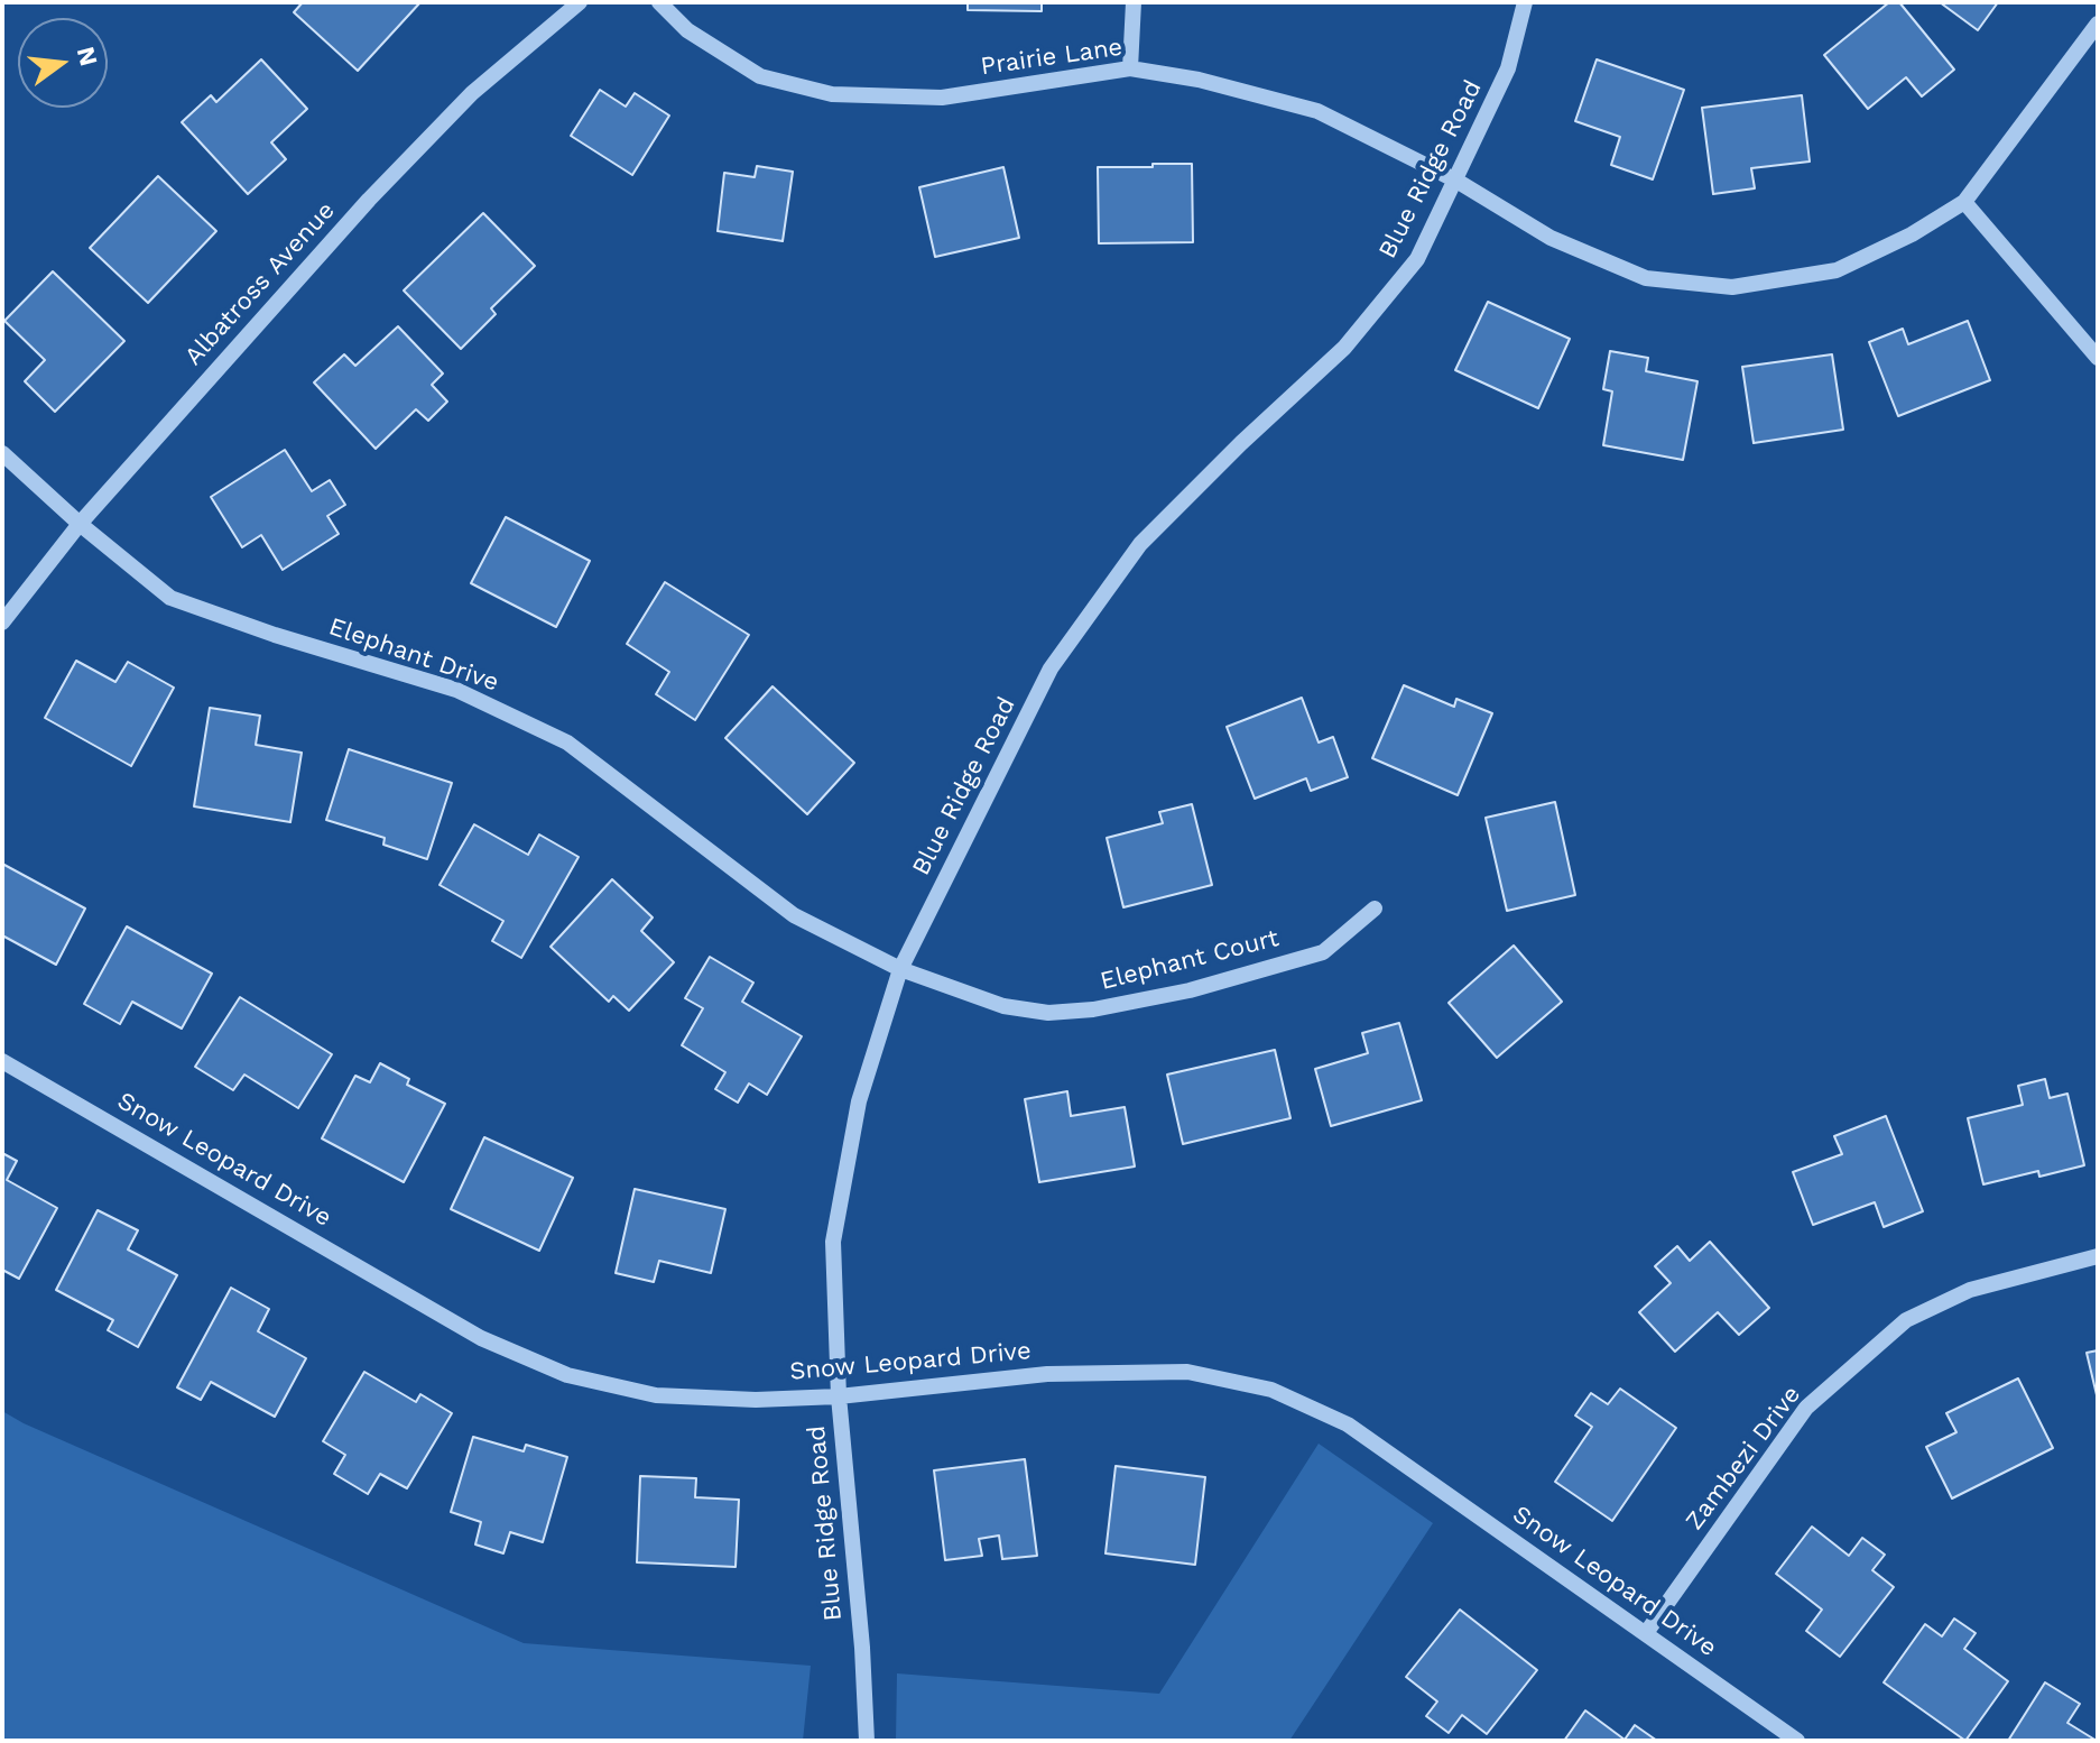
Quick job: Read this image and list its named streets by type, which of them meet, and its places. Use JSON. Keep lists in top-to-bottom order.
{
  "streets": {
    "street": [
      "Prairie Lane",
      "Blue Ridge Road",
      "Albatross Avenue",
      "Elephant Drive",
      "Elephant Court",
      "Snow Leopard Drive",
      "Zambezi Drive"
    ]
  },
  "crossings": [
    ["Prairie Lane", "Blue Ridge Road"],
    ["Blue Ridge Road", "Elephant Drive"],
    ["Blue Ridge Road", "Elephant Court"],
    ["Blue Ridge Road", "Snow Leopard Drive"],
    ["Albatross Avenue", "Elephant Drive"],
    ["Elephant Drive", "Elephant Court"],
    ["Snow Leopard Drive", "Zambezi Drive"]
  ],
  "north": "right"
}
